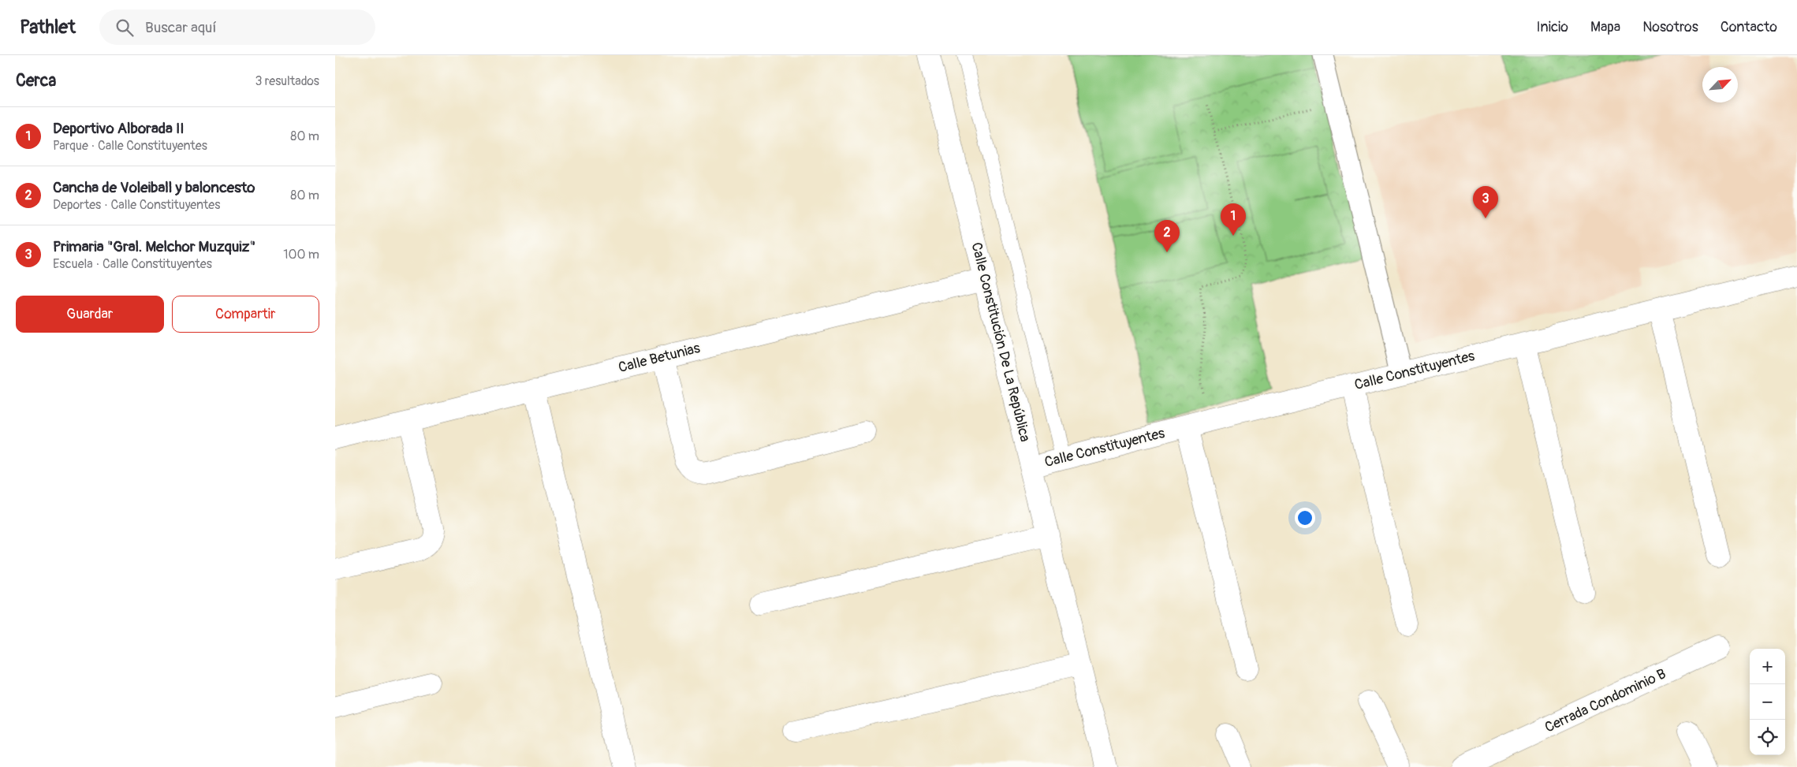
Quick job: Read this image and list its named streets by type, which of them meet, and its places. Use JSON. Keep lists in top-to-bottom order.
{
  "streets": {
    "street": [
      "Calle Constitución De La República",
      "Calle Betunias",
      "Calle Constituyentes",
      "Cerrada Condominio B"
    ]
  },
  "crossings": [
    ["Calle Constitución De La República", "Calle Betunias"],
    ["Calle Constitución De La República", "Calle Constituyentes"]
  ],
  "north": "top right",
  "page": {
    "header": "Pathlet",
    "search": "Buscar aquí",
    "nav": [
      "Inicio",
      "Mapa",
      "Nosotros",
      "Contacto"
    ],
    "heading": ["Cerca", "3 resultados"],
    "list": [
      {
        "mark": "1",
        "name": "Deportivo Alborada II",
        "note": "Parque · Calle Constituyentes",
        "value": "80 m"
      },
      {
        "mark": "2",
        "name": "Cancha de Voleiball y baloncesto",
        "note": "Deportes · Calle Constituyentes",
        "value": "80 m"
      },
      {
        "mark": "3",
        "name": "Primaria \"Gral. Melchor Muzquiz\"",
        "note": "Escuela · Calle Constituyentes",
        "value": "100 m"
      }
    ],
    "pins": ["3", "1", "2"],
    "buttons": ["Guardar", "Compartir"],
    "map_buttons": ["+", "−"]
  }
}
